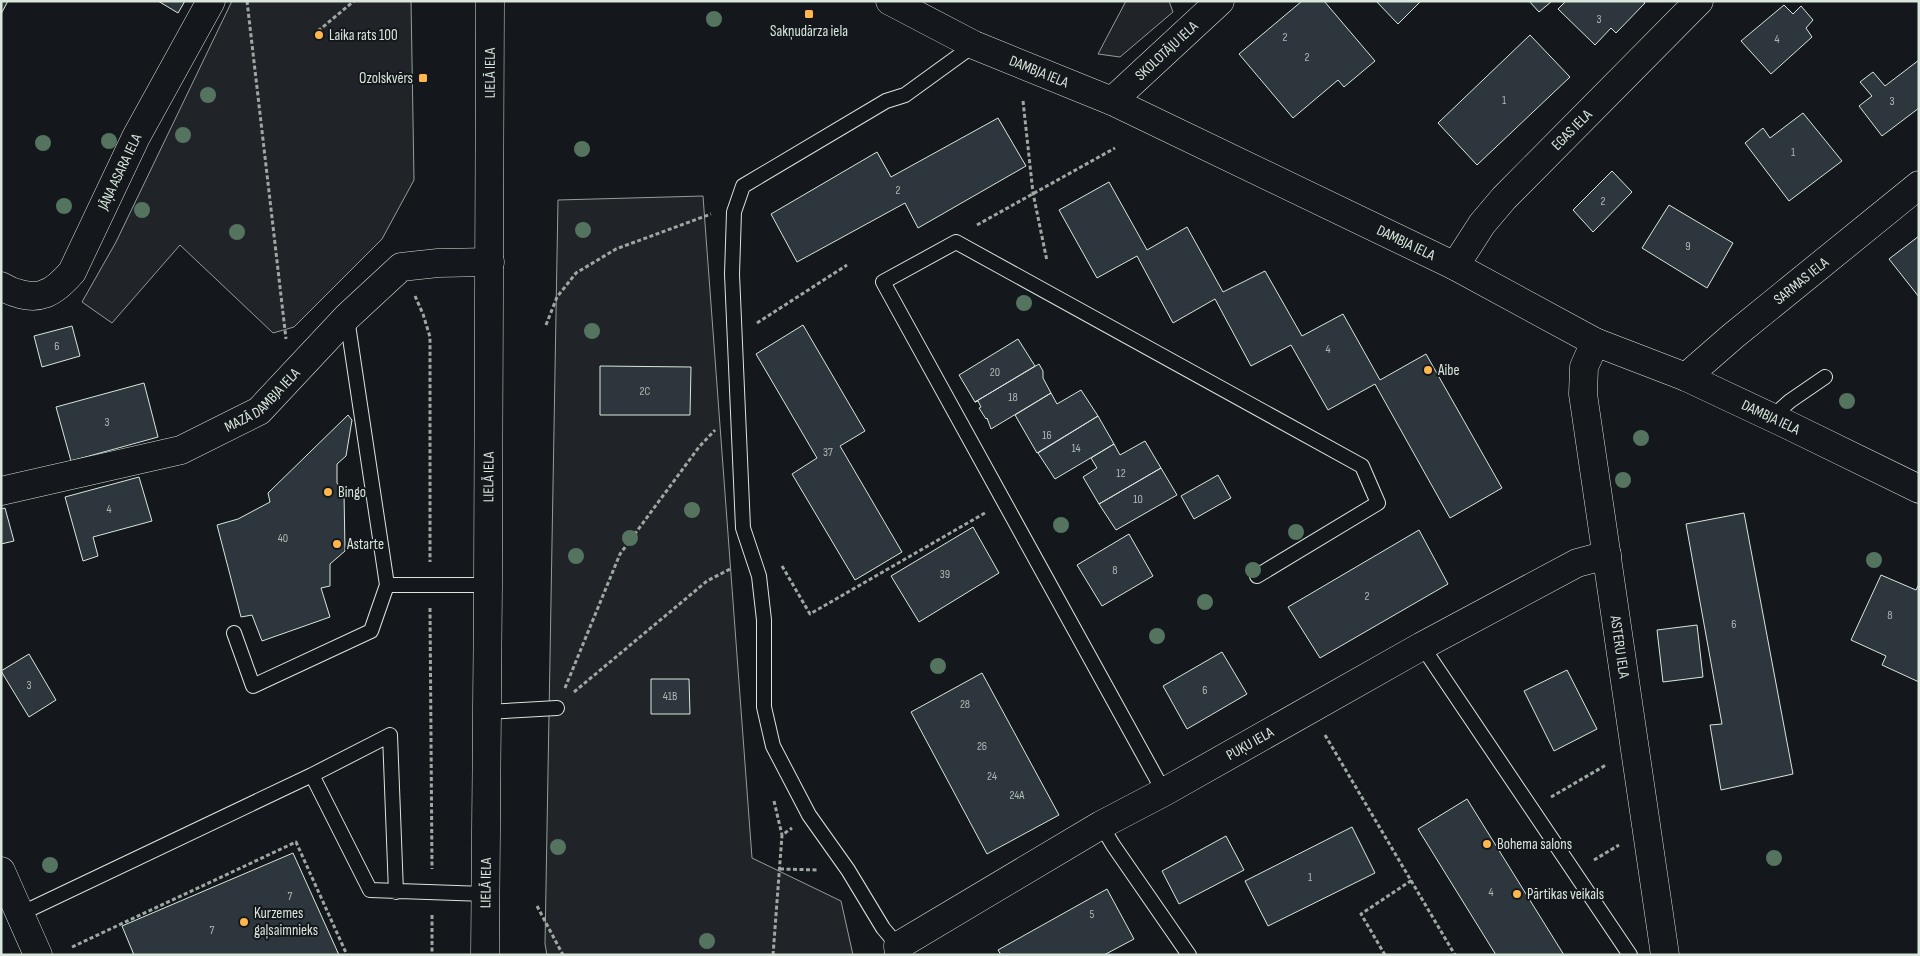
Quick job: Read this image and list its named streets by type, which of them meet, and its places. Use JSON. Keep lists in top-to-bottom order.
{
  "streets": {
    "street": [
      "SKOLOTĀJU IELA",
      "DAMBJA IELA",
      "LIELĀ IELA",
      "EGAS IELA",
      "JĀŅA ASARA IELA",
      "SARMAS IELA",
      "MAZĀ DAMBJA IELA",
      "ASTERU IELA",
      "PUĶU IELA"
    ]
  },
  "crossings": [
    ["SKOLOTĀJU IELA", "DAMBJA IELA"],
    ["DAMBJA IELA", "EGAS IELA"],
    ["DAMBJA IELA", "SARMAS IELA"],
    ["DAMBJA IELA", "ASTERU IELA"],
    ["LIELĀ IELA", "MAZĀ DAMBJA IELA"],
    ["ASTERU IELA", "PUĶU IELA"]
  ],
  "places": {
    "transit": ["Sakņudārza iela", "Ozolskvērs"],
    "other": [
      "Laika rats 100",
      "Aibe",
      "Bingo",
      "Astarte",
      "Bohema salons",
      "Pārtikas veikals",
      "Kurzemes gaļsaimnieks"
    ]
  },
  "house_numbers": [
    "3",
    "2",
    "4",
    "2",
    "1",
    "3",
    "1",
    "2",
    "2",
    "9",
    "6",
    "4",
    "20",
    "2C",
    "18",
    "3",
    "16",
    "14",
    "37",
    "12",
    "10",
    "4",
    "40",
    "8",
    "39",
    "2",
    "8",
    "6",
    "3",
    "6",
    "41B",
    "28",
    "26",
    "24",
    "24A",
    "1",
    "4",
    "7",
    "5",
    "7"
  ]
}
